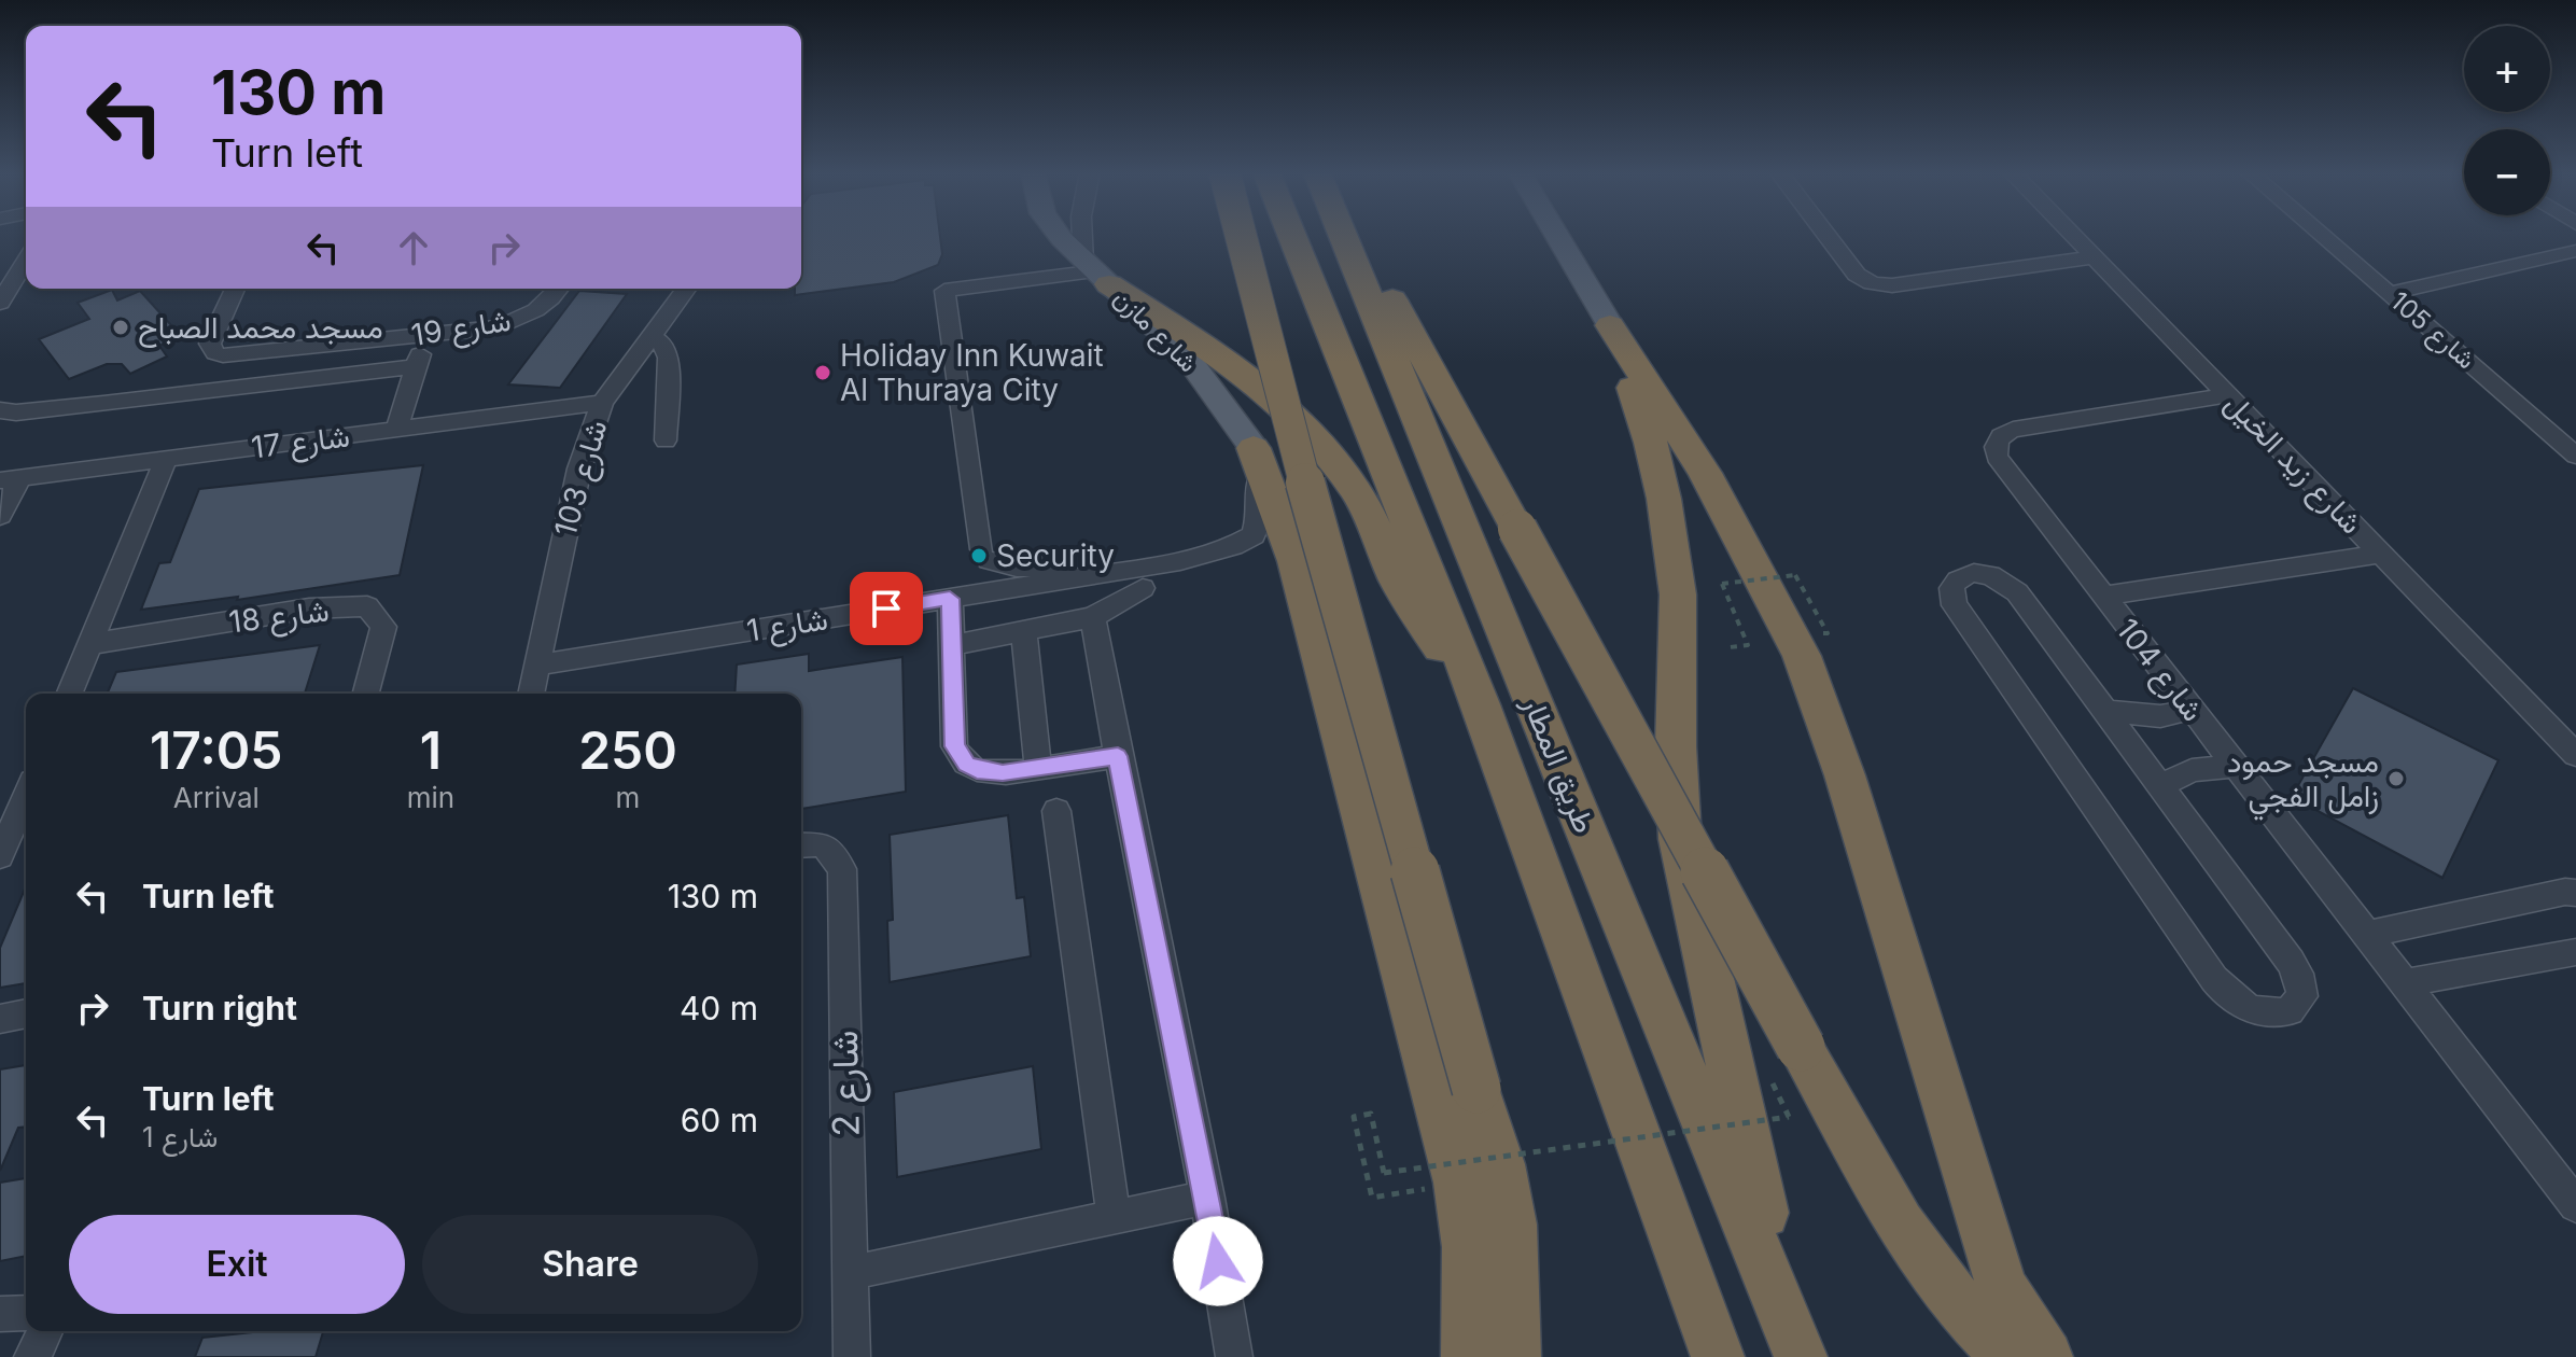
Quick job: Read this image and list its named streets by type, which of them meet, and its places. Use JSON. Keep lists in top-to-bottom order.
{
  "streets": {
    "highway": ["طريق المطار"],
    "main road": ["شارع مازن"],
    "street": [
      "شارع 19",
      "شارع 105",
      "شارع 17",
      "شارع زيد الخيل",
      "شارع 103",
      "شارع 18",
      "شارع 1",
      "شارع 104",
      "شارع 2"
    ]
  },
  "crossings": [
    ["شارع مازن", "شارع 1"],
    ["شارع 17", "شارع 103"],
    ["شارع زيد الخيل", "شارع 104"],
    ["شارع 103", "شارع 1"]
  ],
  "places": [
    "مسجد محمد الصباح",
    "Holiday Inn Kuwait Al Thuraya City",
    "Security",
    "مسجد حمود زامل الفجي"
  ],
  "page": {
    "map_buttons": ["+", "−"],
    "turn": ["130 m", "Turn left"],
    "eta": [
      "17:05",
      "Arrival",
      "1",
      "min",
      "250",
      "m"
    ],
    "list": [
      {
        "name": "Turn left",
        "value": "130 m"
      },
      {
        "name": "Turn right",
        "value": "40 m"
      },
      {
        "name": "Turn left",
        "note": "شارع 1",
        "value": "60 m"
      }
    ],
    "buttons": ["Exit", "Share"]
  }
}
